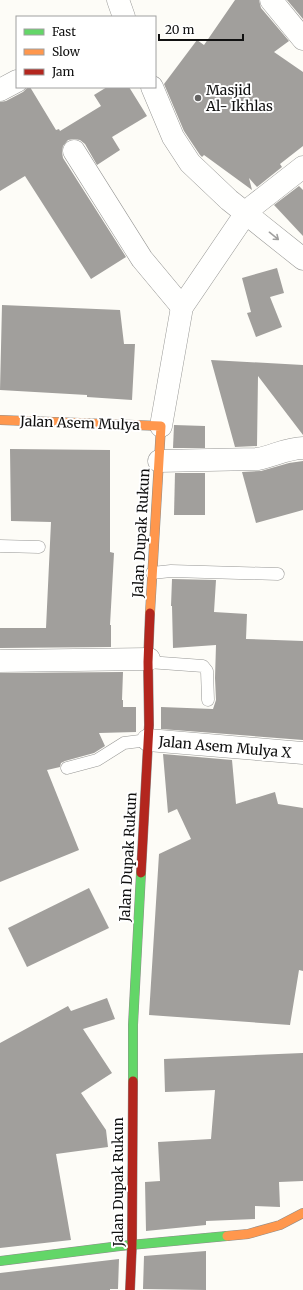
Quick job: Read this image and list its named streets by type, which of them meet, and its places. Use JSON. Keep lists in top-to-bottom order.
{
  "streets": {
    "street": ["Jalan Asem Mulya", "Jalan Dupak Rukun", "Jalan Asem Mulya X"]
  },
  "crossings": [
    ["Jalan Asem Mulya", "Jalan Dupak Rukun"],
    ["Jalan Dupak Rukun", "Jalan Asem Mulya X"]
  ],
  "places": ["Masjid Al- Ikhlas"],
  "legend": ["Fast", "Slow", "Jam"],
  "scale_bar": "20 m"
}
